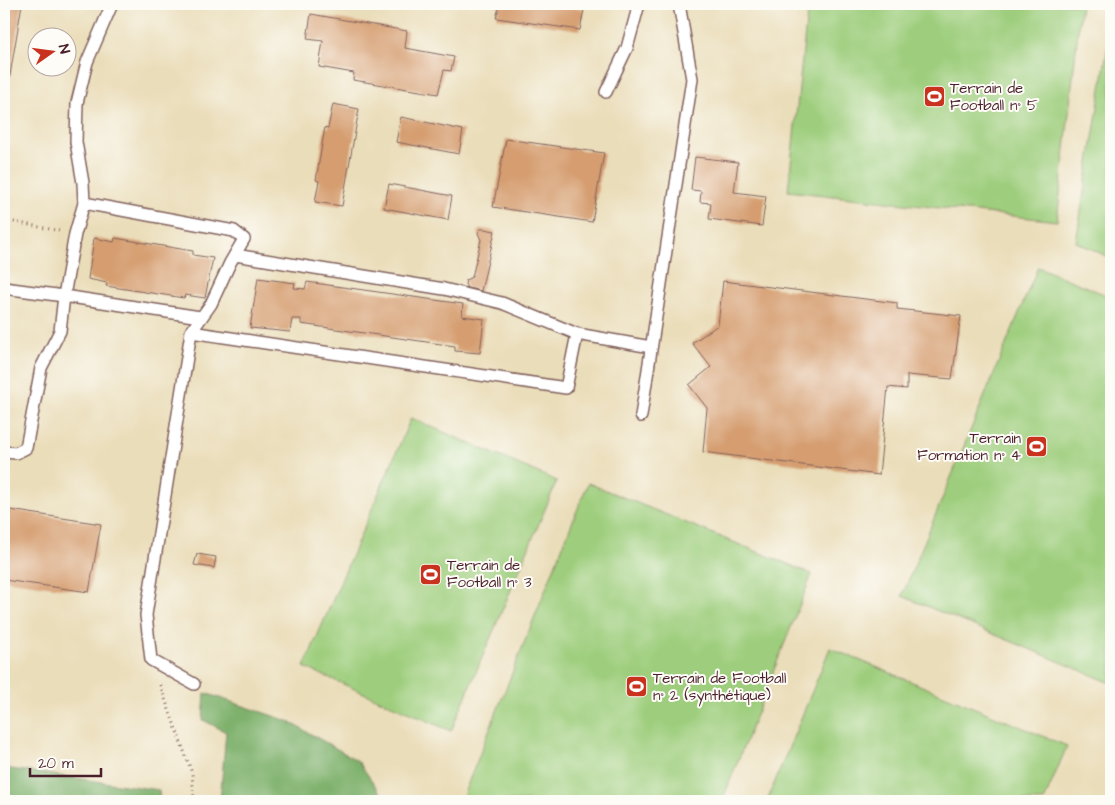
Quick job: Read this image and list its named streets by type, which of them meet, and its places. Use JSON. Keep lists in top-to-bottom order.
{
  "places": {
    "sports": [
      "Terrain de Football n° 5",
      "Terrain Formation n° 4",
      "Terrain de Football n° 3",
      "Terrain de Football n° 2 (synthétique)"
    ]
  },
  "scale_bar": "20 m",
  "north": "right"
}
